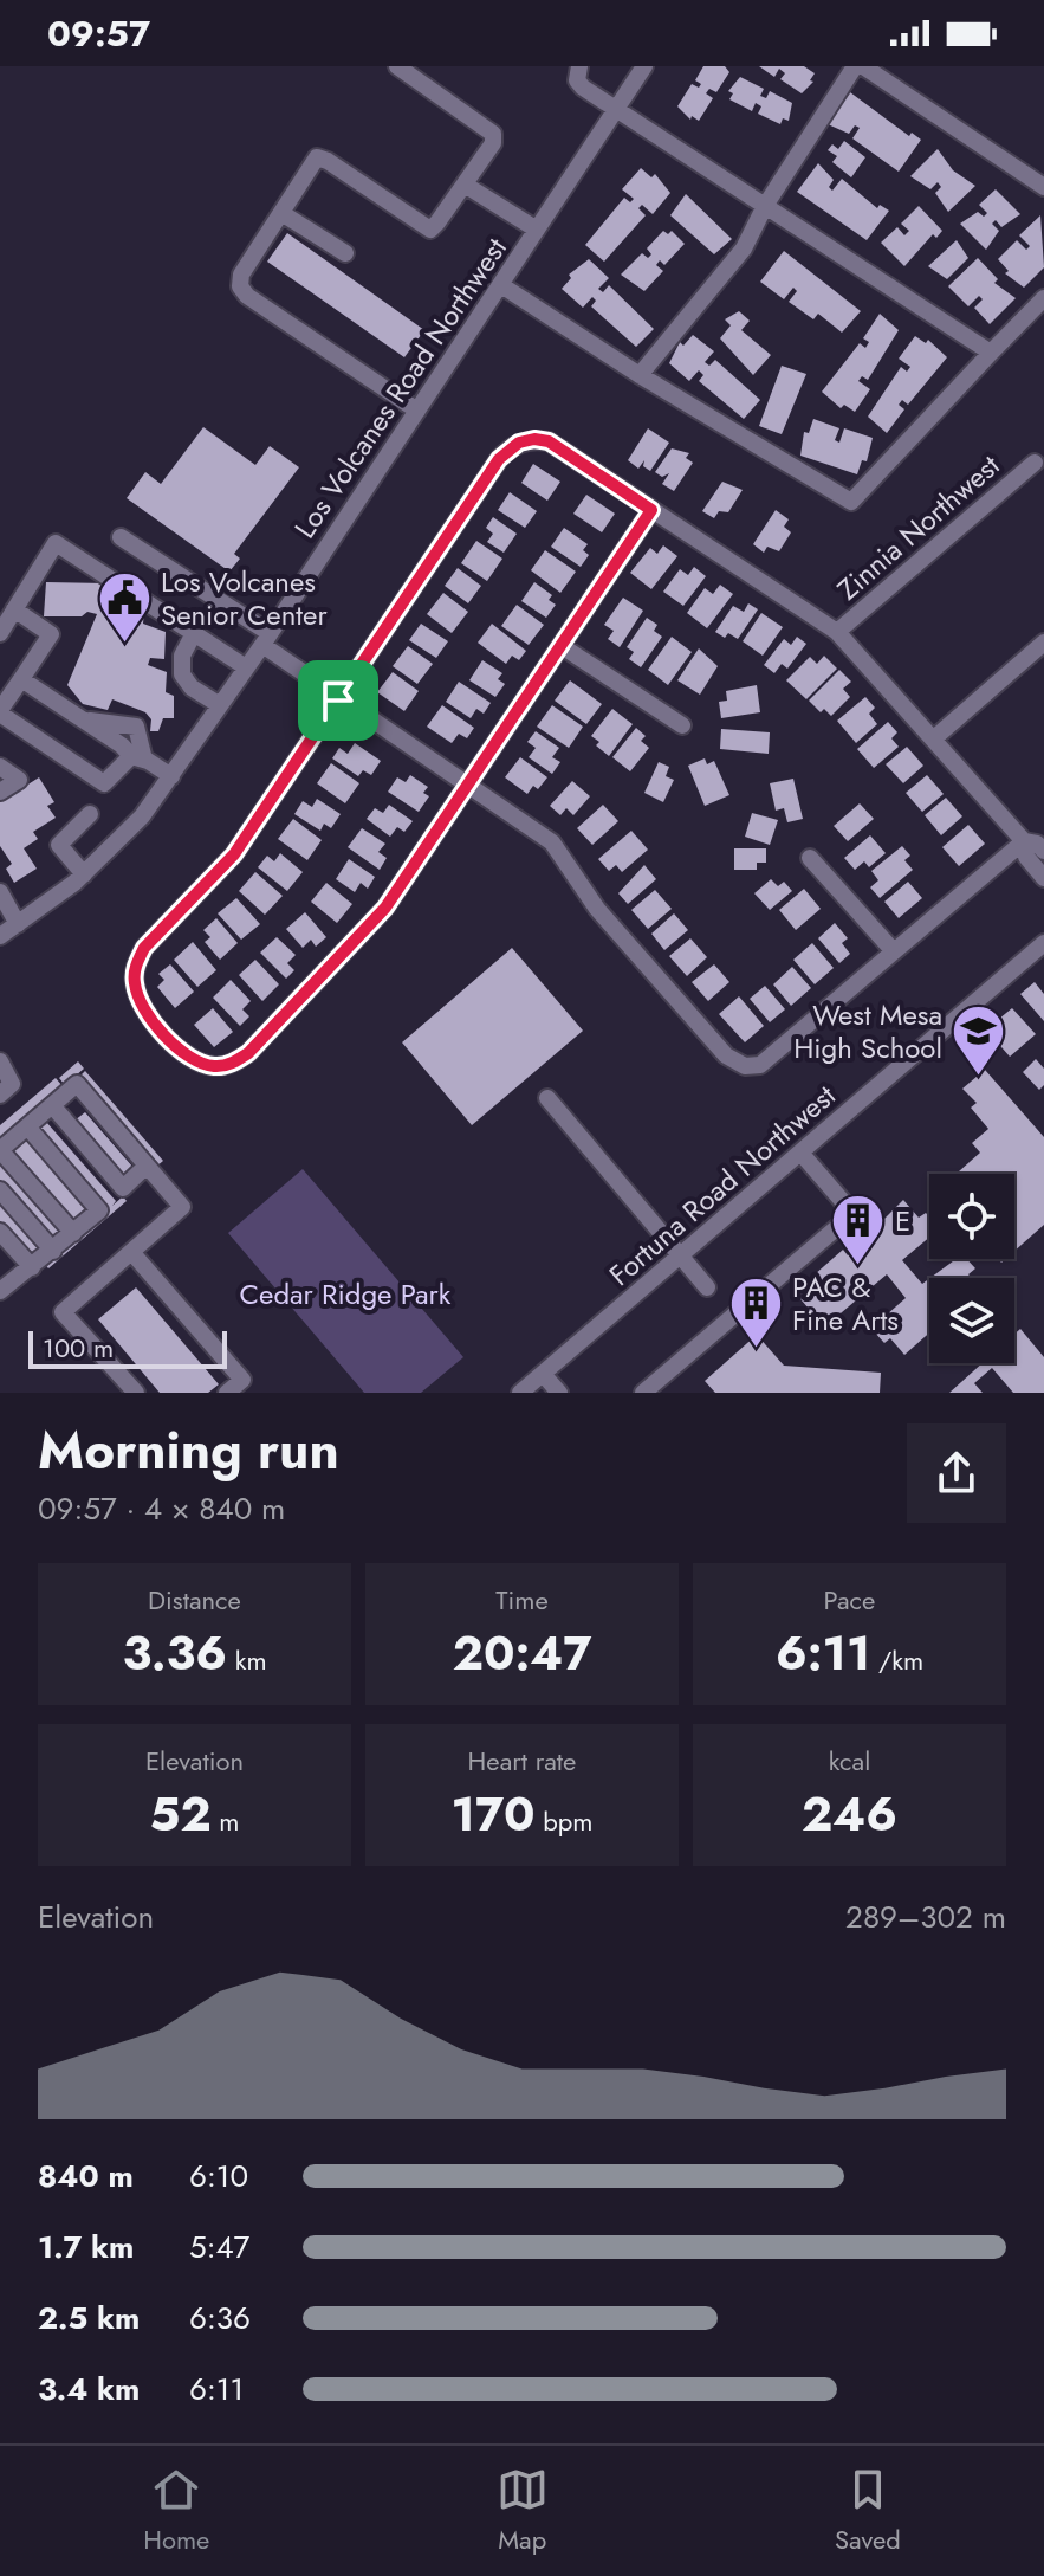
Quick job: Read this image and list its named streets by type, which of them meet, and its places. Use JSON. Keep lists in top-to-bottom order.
{
  "streets": {
    "street": ["Los Volcanes Road Northwest", "Zinnia Northwest", "Fortuna Road Northwest"]
  },
  "parks": ["Cedar Ridge Park"],
  "places": {
    "public building": ["Los Volcanes Senior Center"],
    "school or university": ["West Mesa High School"],
    "building": ["E", "PAC & Fine Arts"]
  },
  "scale_bar": "100 m",
  "page": {
    "status": "09:57",
    "scale": "100 m",
    "heading": ["Morning run", "09:57 · 4 × 840 m"],
    "stats": [
      ["Distance", "3.36 km"],
      ["Time", "20:47"],
      ["Pace", "6:11 /km"],
      ["Elevation", "52 m"],
      ["Heart rate", "170 bpm"],
      ["kcal", "246"]
    ],
    "chart": ["Elevation", "289–302 m"],
    "list": [
      {
        "name": "840 m",
        "note": "6:10"
      },
      {
        "name": "1.7 km",
        "note": "5:47"
      },
      {
        "name": "2.5 km",
        "note": "6:36"
      },
      {
        "name": "3.4 km",
        "note": "6:11"
      }
    ],
    "tabs": ["Home", "Map", "Saved"]
  }
}
